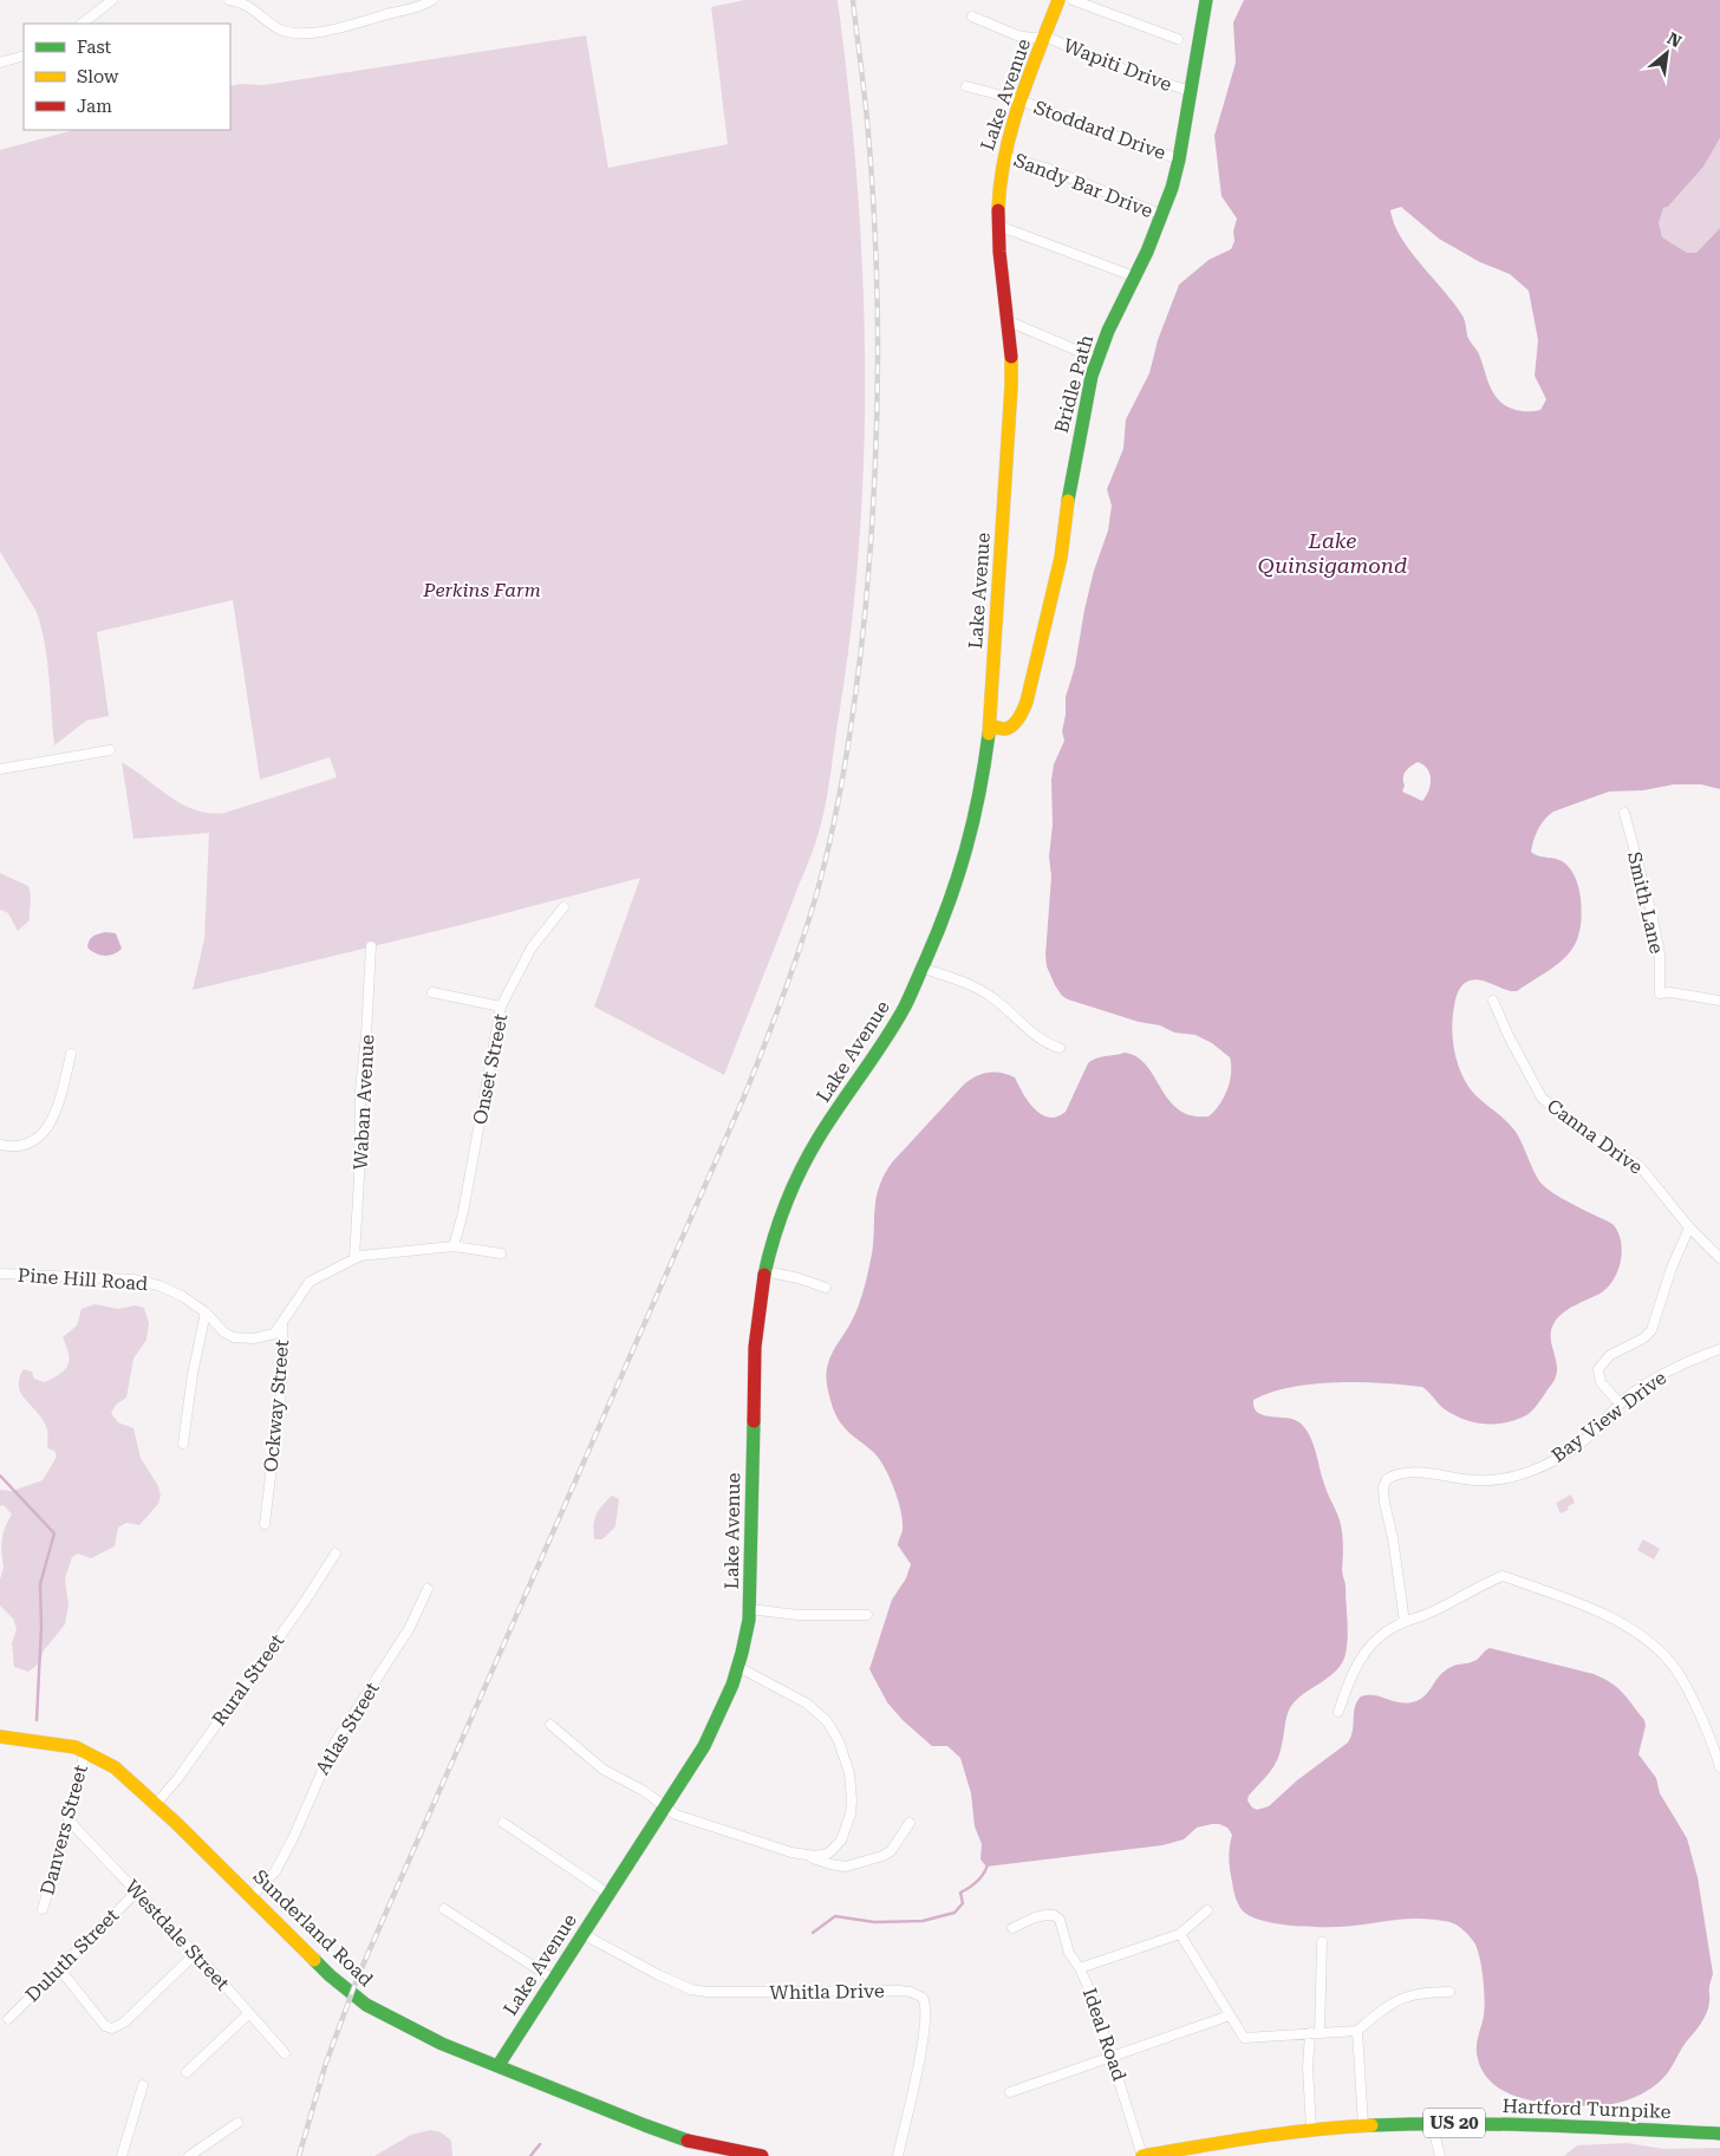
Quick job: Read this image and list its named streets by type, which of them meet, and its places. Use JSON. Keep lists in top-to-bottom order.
{
  "streets": {
    "main road": [
      "Lake Avenue",
      "Bridle Path",
      "Sunderland Road",
      "Hartford Turnpike",
      "US 20"
    ],
    "street": [
      "Wapiti Drive",
      "Stoddard Drive",
      "Sandy Bar Drive",
      "Smith Lane",
      "Onset Street",
      "Waban Avenue",
      "Canna Drive",
      "Pine Hill Road",
      "Ockway Street",
      "Bay View Drive",
      "Rural Street",
      "Atlas Street",
      "Danvers Street",
      "Westdale Street",
      "Duluth Street",
      "Whitla Drive",
      "Ideal Road"
    ]
  },
  "crossings": [
    ["Wapiti Drive", "Lake Avenue"],
    ["Wapiti Drive", "Bridle Path"],
    ["Lake Avenue", "Stoddard Drive"],
    ["Lake Avenue", "Sandy Bar Drive"],
    ["Lake Avenue", "Bridle Path"],
    ["Lake Avenue", "Sunderland Road"],
    ["Lake Avenue", "Whitla Drive"],
    ["Stoddard Drive", "Bridle Path"],
    ["Sandy Bar Drive", "Bridle Path"],
    ["Onset Street", "Pine Hill Road"],
    ["Waban Avenue", "Pine Hill Road"],
    ["Pine Hill Road", "Ockway Street"],
    ["Rural Street", "Sunderland Road"],
    ["Atlas Street", "Sunderland Road"],
    ["Danvers Street", "Sunderland Road"],
    ["Danvers Street", "Westdale Street"],
    ["Westdale Street", "Duluth Street"],
    ["Ideal Road", "US 20"],
    ["Hartford Turnpike", "US 20"]
  ],
  "water": ["Lake Quinsigamond"],
  "parks": ["Perkins Farm"],
  "legend": ["Fast", "Slow", "Jam"],
  "north": "top right"
}
